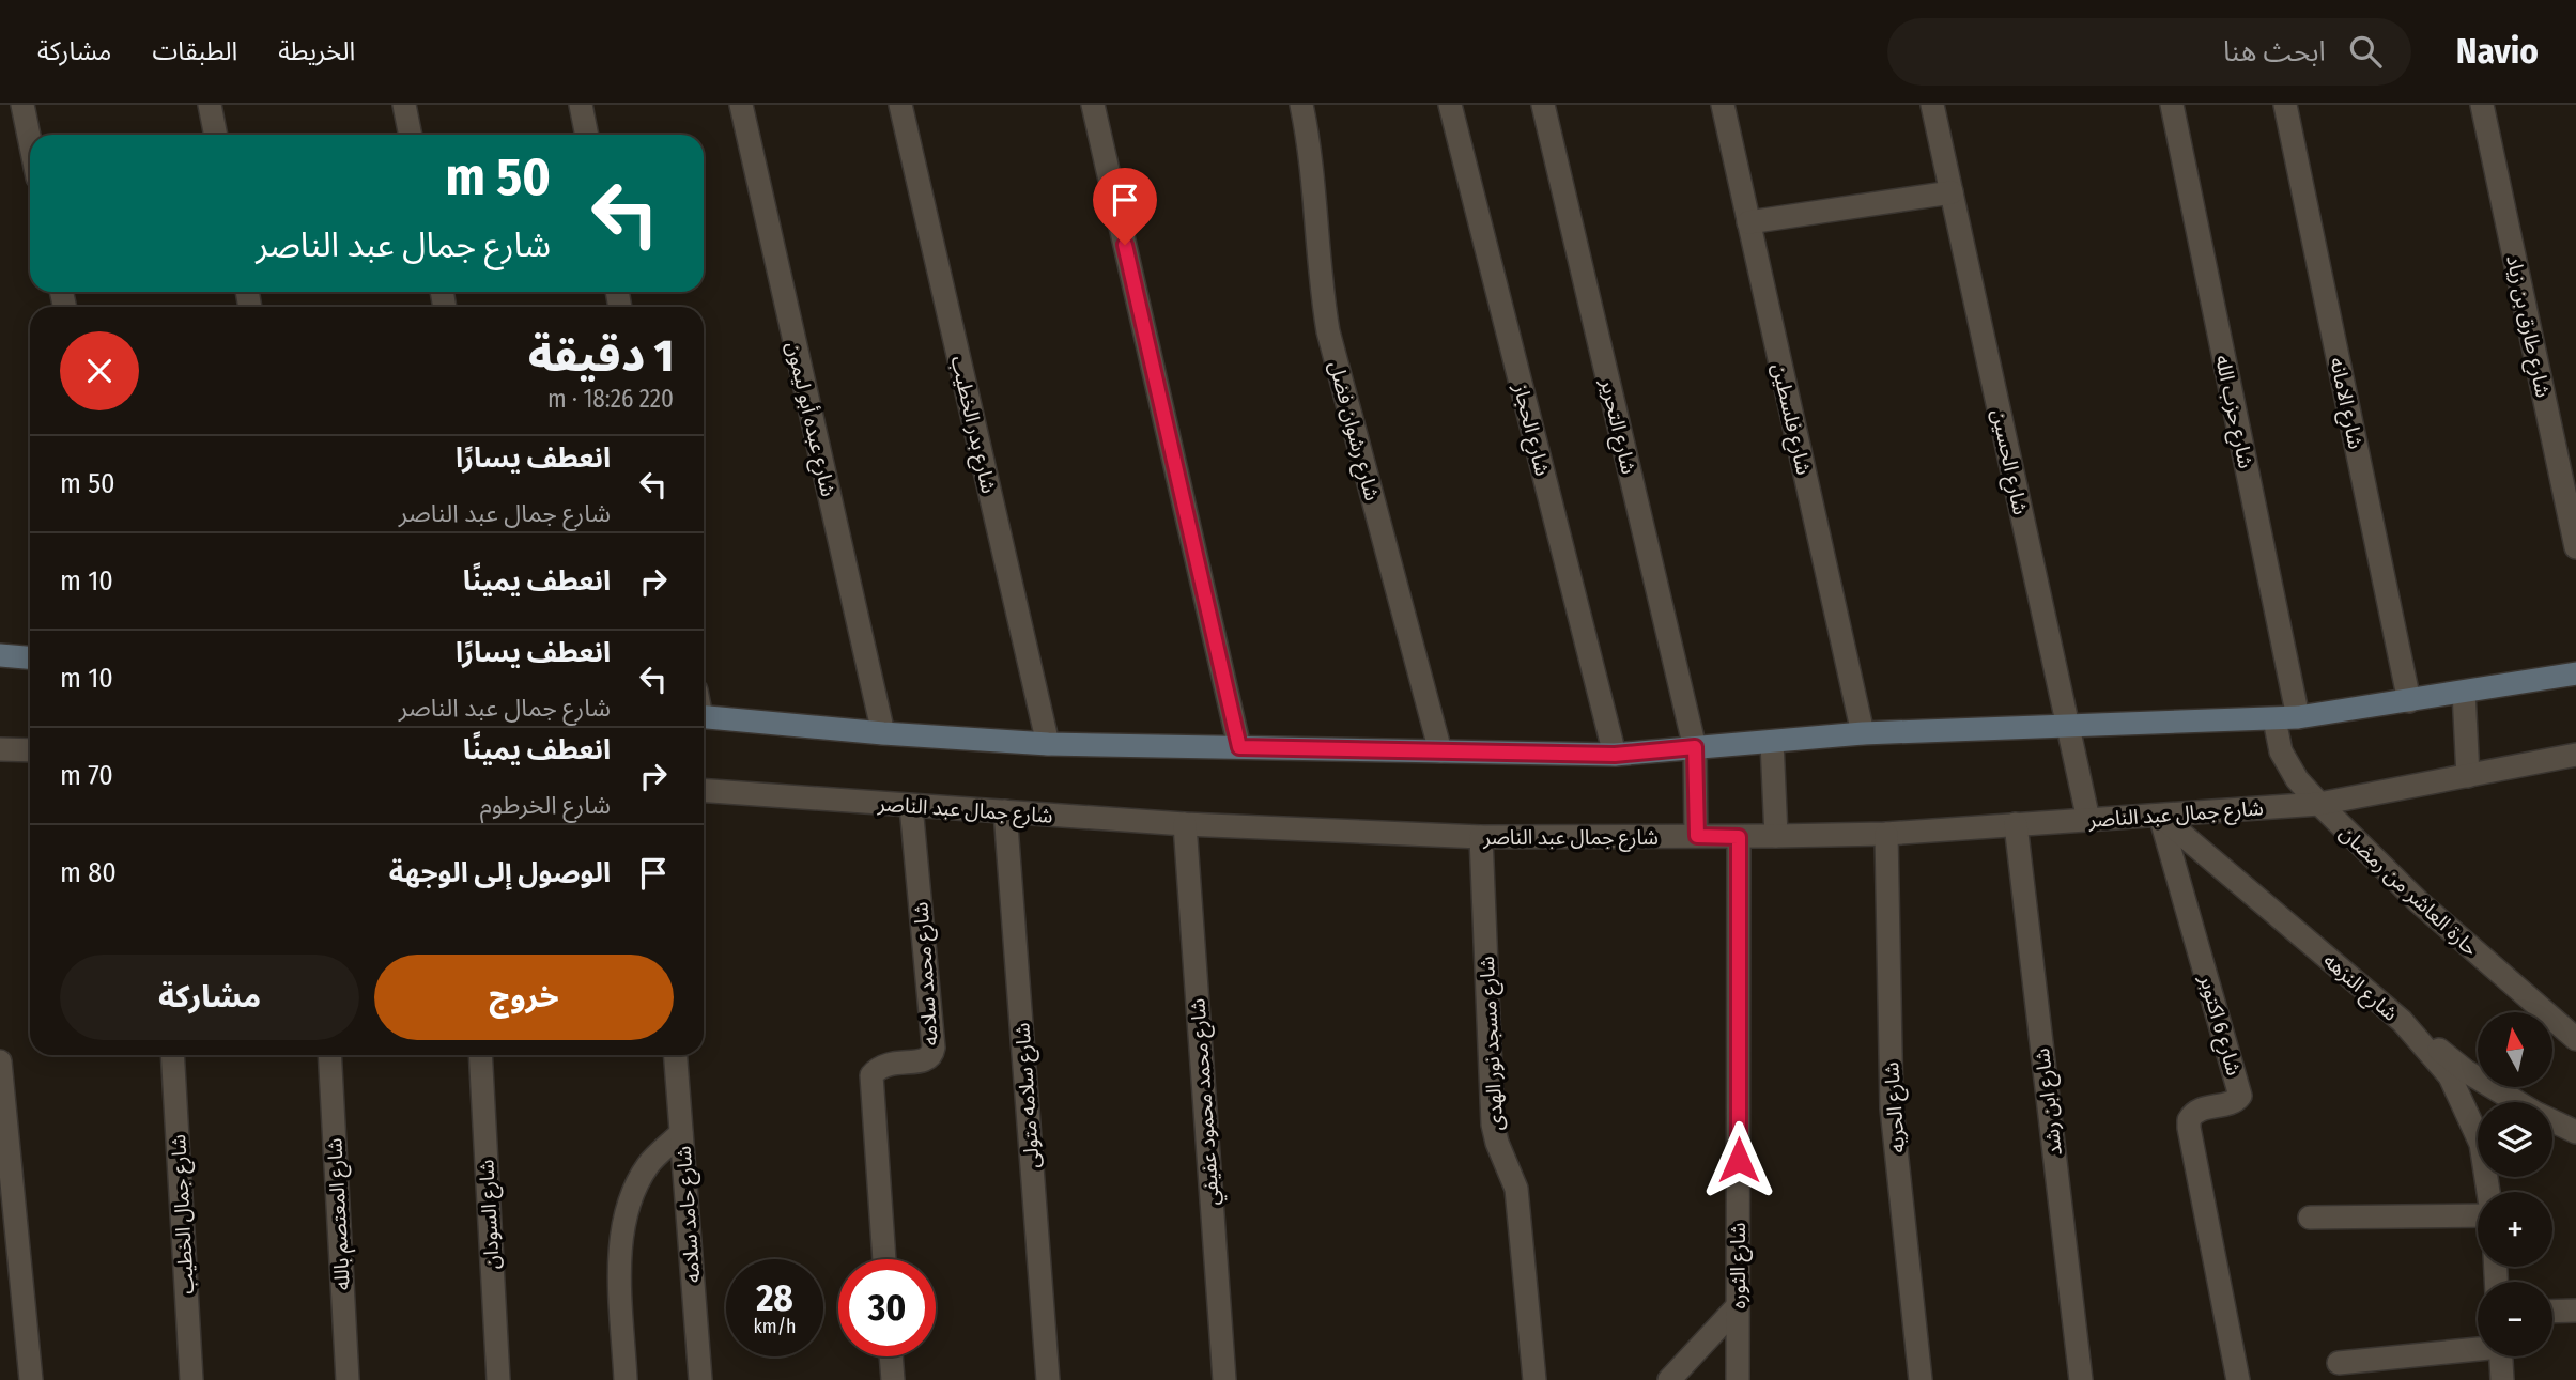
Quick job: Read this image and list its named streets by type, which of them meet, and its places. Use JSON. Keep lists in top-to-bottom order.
{
  "streets": {
    "street": [
      "شارع طارق بن زياد",
      "شارع الامانه",
      "شارع حزب الله",
      "شارع عبده أبو ليمون",
      "شارع فلسطين",
      "شارع بدر الخطيب",
      "شارع التحرير",
      "شارع الحجاز",
      "شارع رشوان فضل",
      "شارع الحسين",
      "شارع جمال عبد الناصر",
      "حارة العاشر من رمضان",
      "شارع محمد سلامه",
      "شارع النزهه",
      "شارع 6 اكتوبر",
      "شارع مسجد نور الهدى",
      "شارع سلامه متولى",
      "شارع محمد محمود عفيفي",
      "شارع ابن رشد",
      "شارع الحريه",
      "شارع جمال الخطيب",
      "شارع المعتصم بالله",
      "شارع السودان",
      "شارع حامد سلامه",
      "شارع الثوره"
    ]
  },
  "crossings": [
    ["شارع التحرير", "شارع جمال عبد الناصر"],
    ["شارع الحسين", "شارع جمال عبد الناصر"],
    ["شارع جمال عبد الناصر", "حارة العاشر من رمضان"],
    ["شارع جمال عبد الناصر", "شارع محمد سلامه"],
    ["شارع جمال عبد الناصر", "شارع النزهه"],
    ["شارع جمال عبد الناصر", "شارع 6 اكتوبر"],
    ["شارع جمال عبد الناصر", "شارع مسجد نور الهدى"],
    ["شارع جمال عبد الناصر", "شارع سلامه متولى"],
    ["شارع جمال عبد الناصر", "شارع محمد محمود عفيفي"],
    ["شارع جمال عبد الناصر", "شارع ابن رشد"],
    ["شارع جمال عبد الناصر", "شارع الحريه"],
    ["شارع جمال عبد الناصر", "شارع الثوره"],
    ["شارع النزهه", "شارع 6 اكتوبر"]
  ],
  "north": "top",
  "page": {
    "header": "Navio",
    "search": "ابحث هنا",
    "nav": ["الخريطة", "الطبقات", "مشاركة"],
    "turn": ["50 m", "شارع جمال عبد الناصر"],
    "heading": ["1 دقيقة", "220 m · 18:26"],
    "list": [
      {
        "name": "انعطف يسارًا",
        "note": "شارع جمال عبد الناصر",
        "value": "50 m"
      },
      {
        "name": "انعطف يمينًا",
        "value": "10 m"
      },
      {
        "name": "انعطف يسارًا",
        "note": "شارع جمال عبد الناصر",
        "value": "10 m"
      },
      {
        "name": "انعطف يمينًا",
        "note": "شارع الخرطوم",
        "value": "70 m"
      },
      {
        "name": "الوصول إلى الوجهة",
        "value": "80 m"
      }
    ],
    "buttons": ["خروج", "مشاركة"],
    "map_buttons": ["+", "−"],
    "speed": "28 km/h",
    "limit": "30"
  }
}
